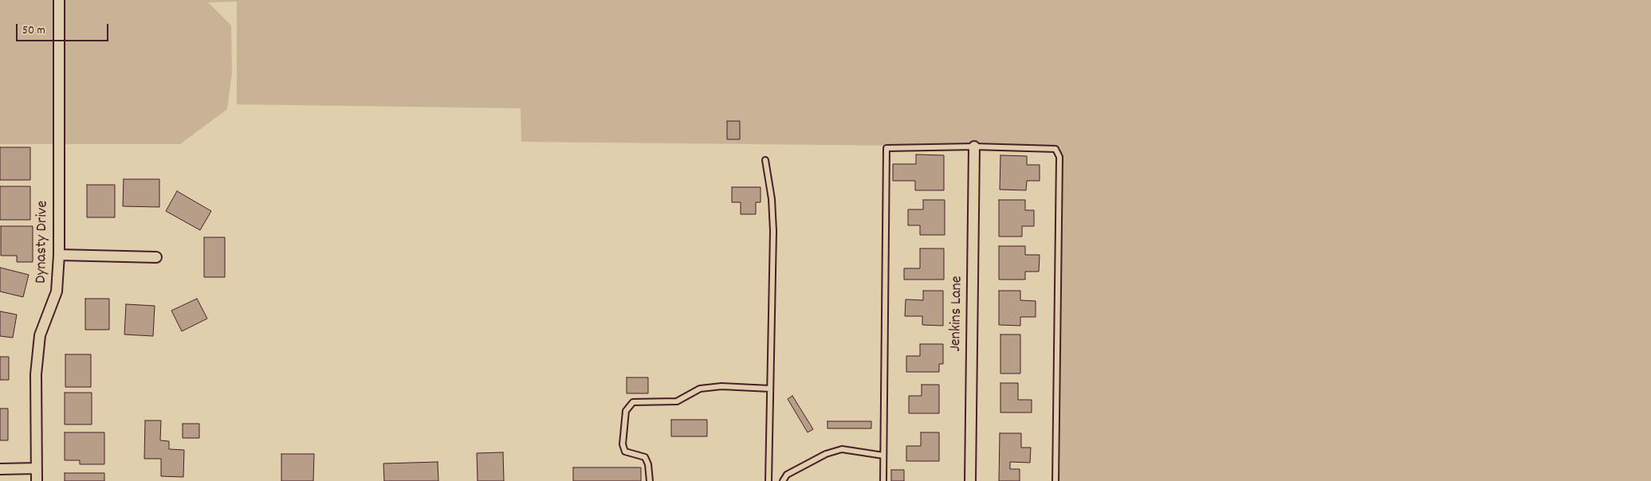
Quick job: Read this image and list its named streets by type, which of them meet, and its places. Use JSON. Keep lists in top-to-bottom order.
{
  "streets": {
    "street": ["Dynasty Drive", "Jenkins Lane"]
  },
  "scale_bar": "50 m"
}
